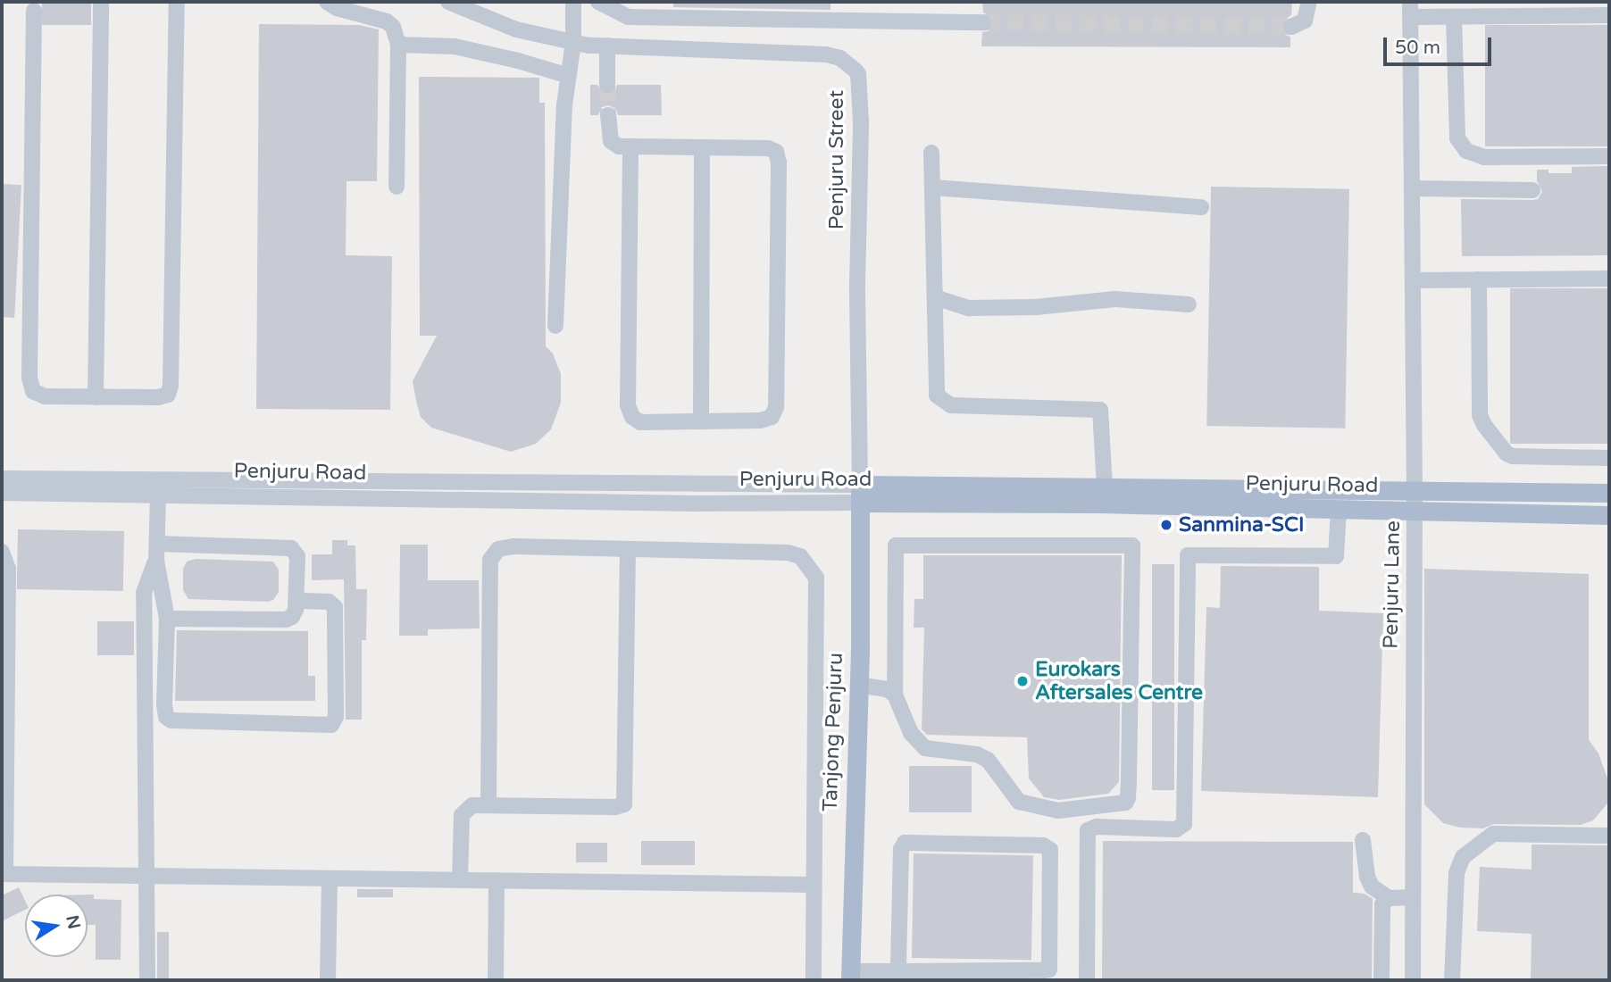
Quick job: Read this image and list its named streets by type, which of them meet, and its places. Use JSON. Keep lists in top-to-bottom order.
{
  "streets": {
    "main road": ["Penjuru Road", "Tanjong Penjuru"],
    "street": ["Penjuru Street", "Penjuru Lane"]
  },
  "crossings": [
    ["Penjuru Street", "Penjuru Road"],
    ["Penjuru Street", "Tanjong Penjuru"],
    ["Penjuru Road", "Penjuru Lane"],
    ["Penjuru Road", "Tanjong Penjuru"]
  ],
  "places": ["Sanmina-SCI", "Eurokars Aftersales Centre"],
  "scale_bar": "50 m",
  "north": "right"
}
